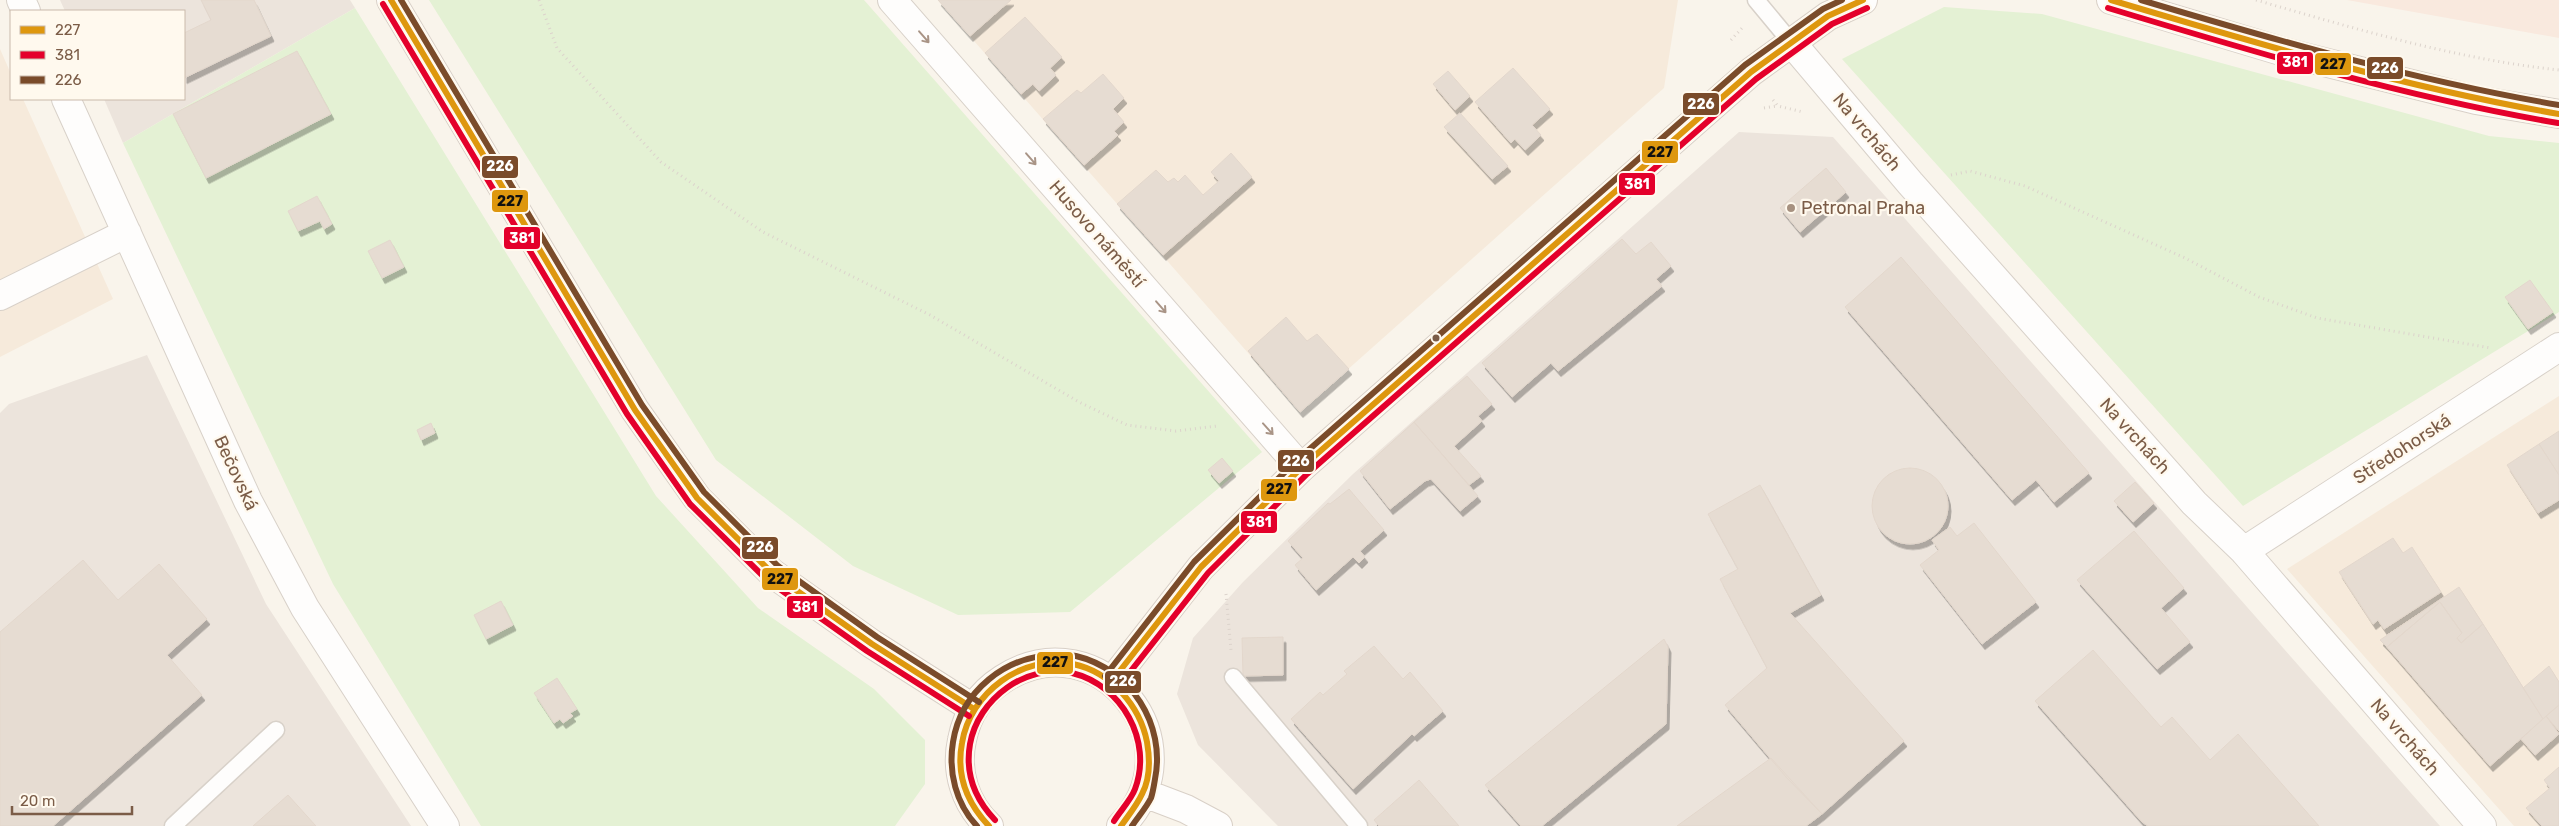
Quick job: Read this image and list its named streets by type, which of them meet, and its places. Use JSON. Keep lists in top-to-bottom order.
{
  "streets": {
    "street": [
      "Na vrchách",
      "Husovo náměstí",
      "Středohorská",
      "Bečovská"
    ]
  },
  "crossings": [
    ["Na vrchách", "Středohorská"]
  ],
  "one_way": ["Husovo náměstí"],
  "places": ["Petronal Praha"],
  "lines": ["transit line 227", "transit line 226", "transit line 381"],
  "legend": ["227", "381", "226"],
  "scale_bar": "20 m"
}
